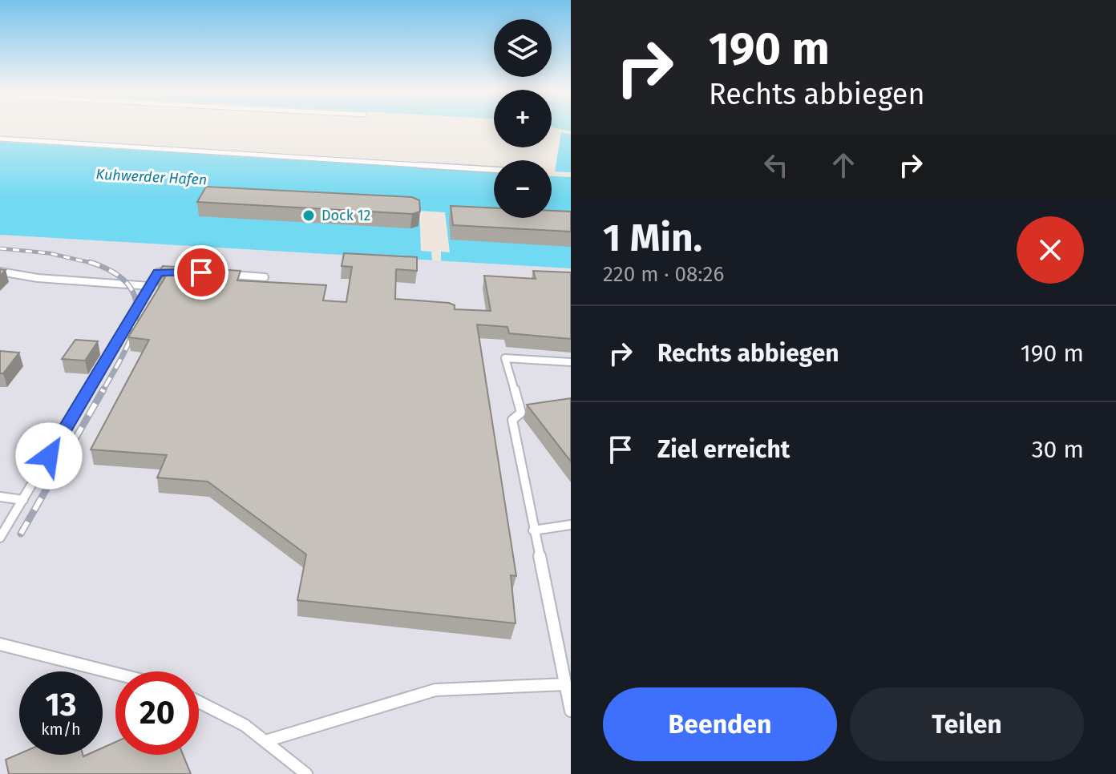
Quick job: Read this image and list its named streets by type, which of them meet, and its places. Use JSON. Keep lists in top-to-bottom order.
{
  "water": ["Kuhwerder Hafen"],
  "places": ["Dock 12"],
  "page": {
    "turn": ["190 m", "Rechts abbiegen"],
    "map_buttons": ["+", "−"],
    "heading": ["1 Min.", "220 m · 08:26"],
    "list": [
      {
        "name": "Rechts abbiegen",
        "value": "190 m"
      },
      {
        "name": "Ziel erreicht",
        "value": "30 m"
      }
    ],
    "speed": "13 km/h",
    "limit": "20",
    "buttons": ["Beenden", "Teilen"]
  }
}
